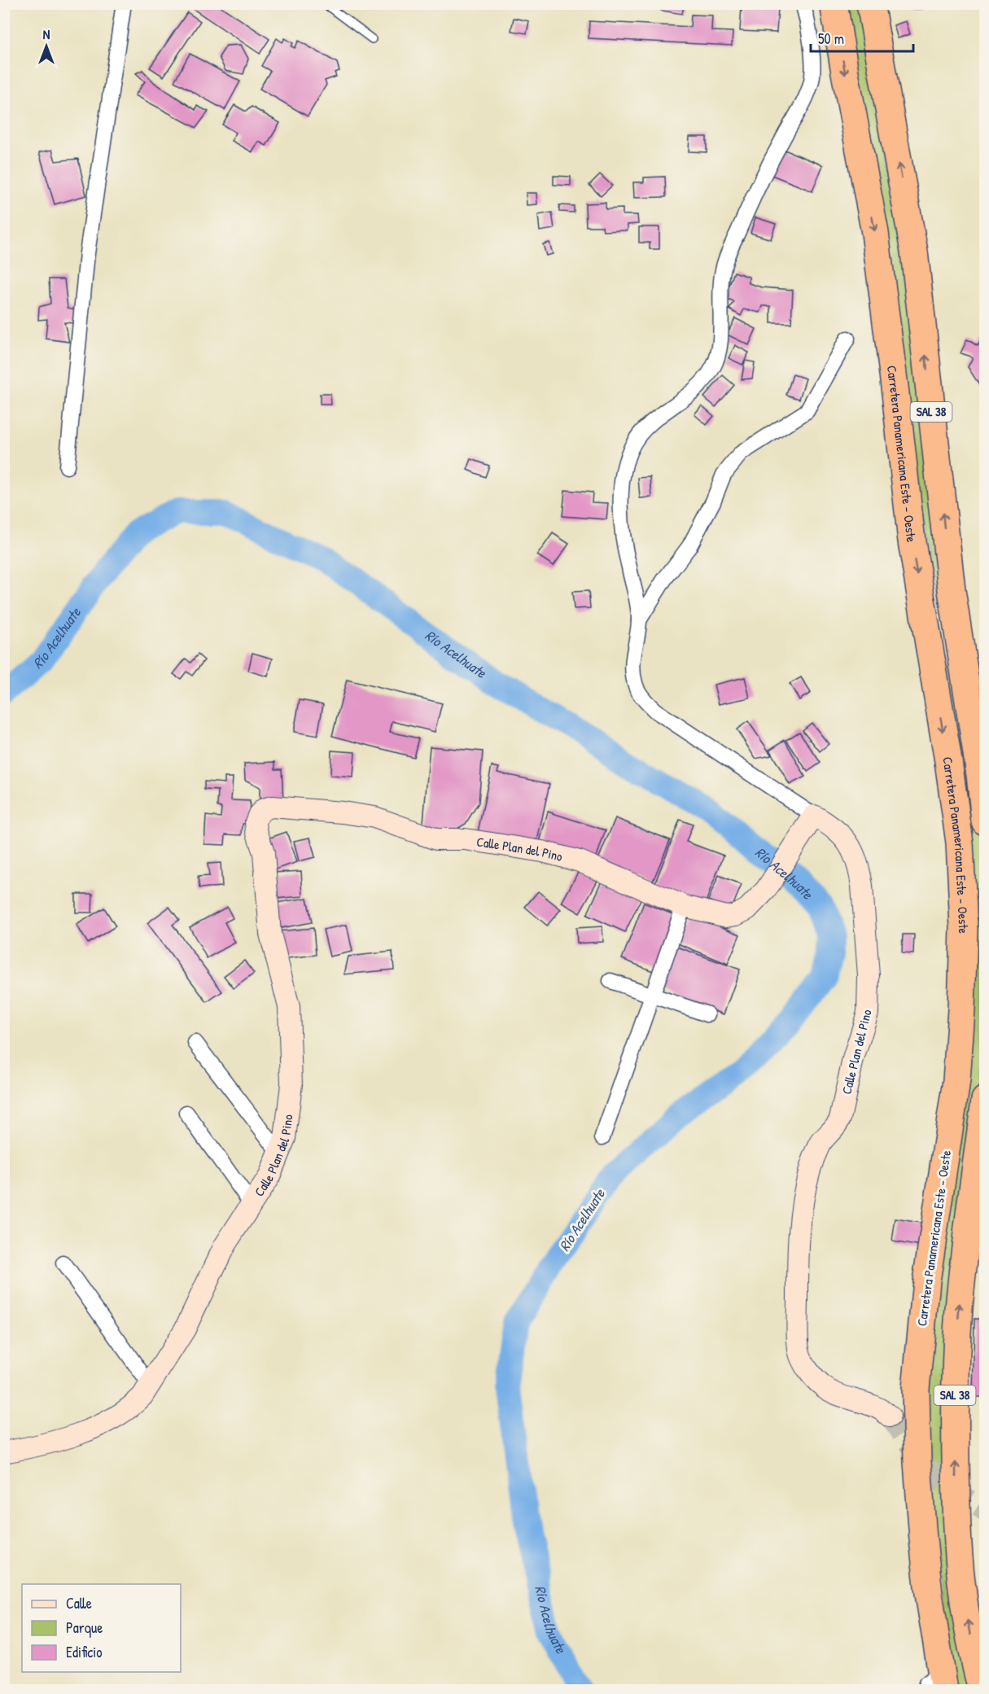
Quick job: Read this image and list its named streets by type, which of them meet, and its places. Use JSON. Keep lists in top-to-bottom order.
{
  "streets": {
    "highway": ["SAL 38", "Carretera Panamericana Este - Oeste"],
    "street": ["Calle Plan del Pino"]
  },
  "water": ["Río Acelhuate"],
  "legend": ["Calle", "Parque", "Edificio"],
  "scale_bar": "50 m",
  "north": "top"
}
